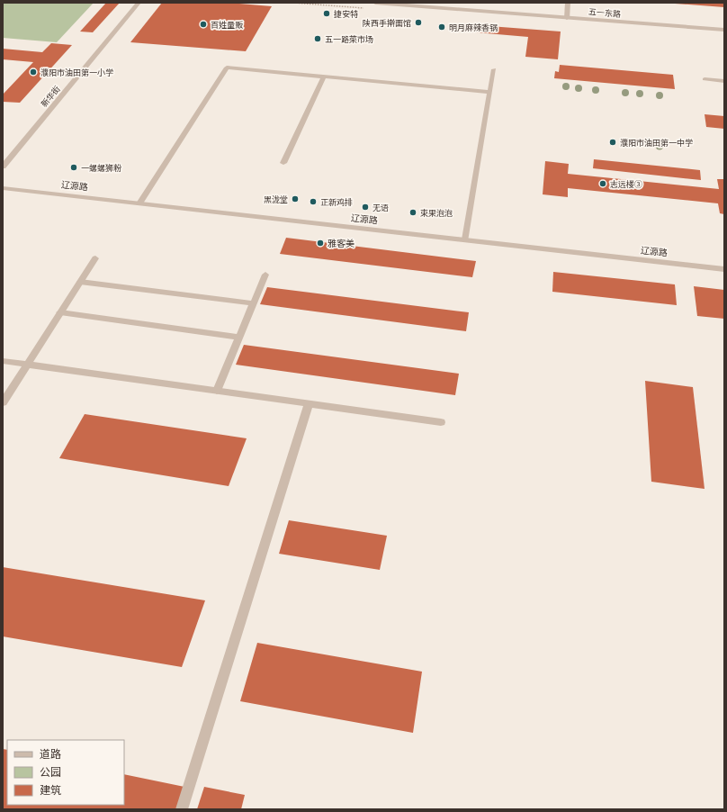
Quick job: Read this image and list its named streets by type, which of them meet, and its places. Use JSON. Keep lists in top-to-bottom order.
{
  "streets": {
    "street": ["五一东路", "新华街", "辽源路"]
  },
  "places": [
    "捷安特",
    "陕西手擀面馆",
    "百姓量贩",
    "明月麻辣香锅",
    "五一路菜市场",
    "濮阳市油田第一小学",
    "濮阳市油田第一中学",
    "一螺螺狮粉",
    "志远楼③",
    "黑泷堂",
    "正新鸡排",
    "无语",
    "束果泡泡",
    "雅客美"
  ],
  "legend": ["道路", "公园", "建筑"]
}
